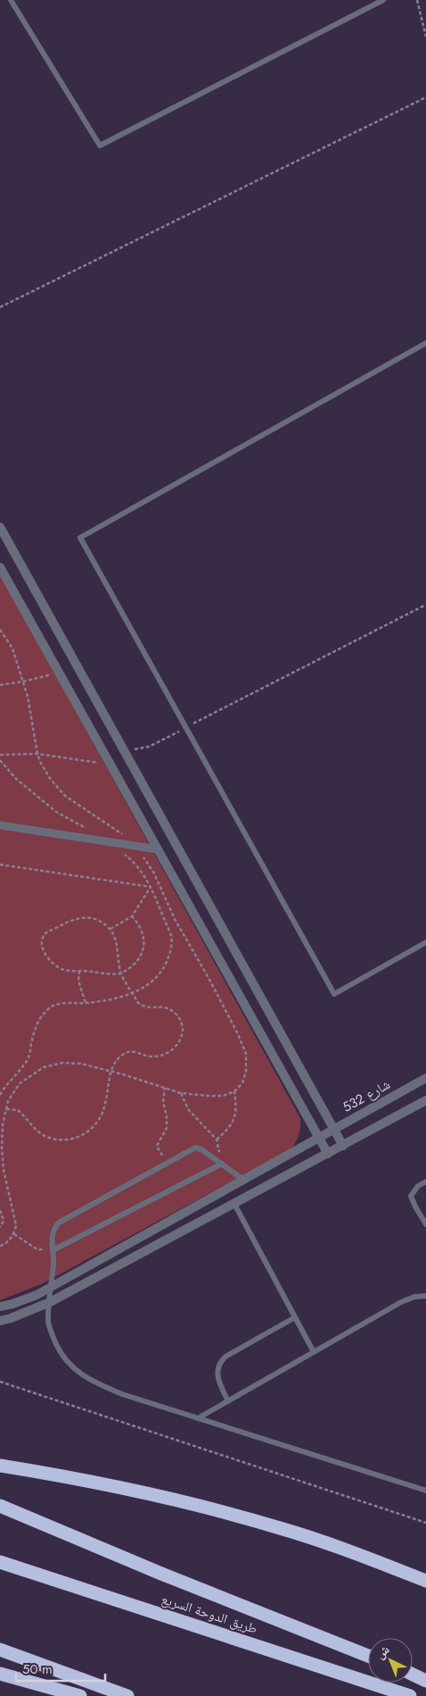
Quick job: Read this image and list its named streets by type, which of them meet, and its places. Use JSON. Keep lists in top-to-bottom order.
{
  "streets": {
    "highway": ["طريق الدوحة السريع"],
    "street": ["شارع 532"]
  },
  "scale_bar": "50 m",
  "north": "top left"
}
